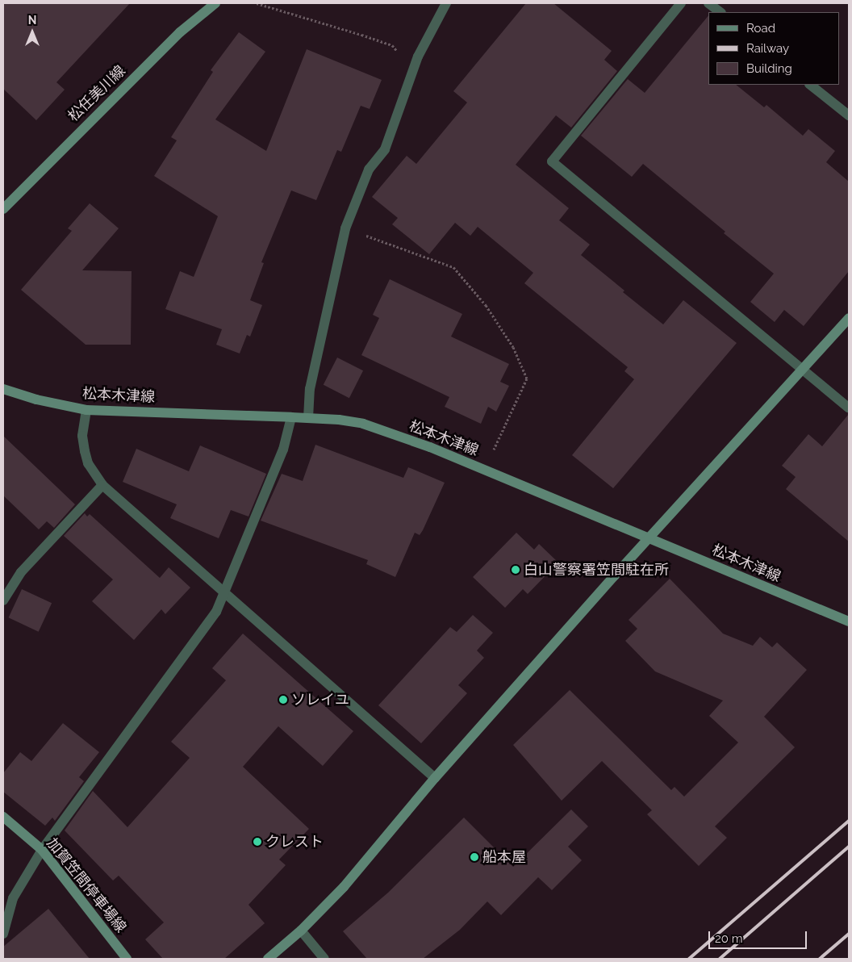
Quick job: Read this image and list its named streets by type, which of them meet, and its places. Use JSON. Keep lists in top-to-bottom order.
{
  "streets": {
    "main road": ["松任美川線", "松本木津線", "加賀笠間停車場線"]
  },
  "places": [
    "白山警察署笠間駐在所",
    "ソレイユ",
    "クレスト",
    "船本屋"
  ],
  "legend": ["Road", "Railway", "Building"],
  "scale_bar": "20 m",
  "north": "top"
}
